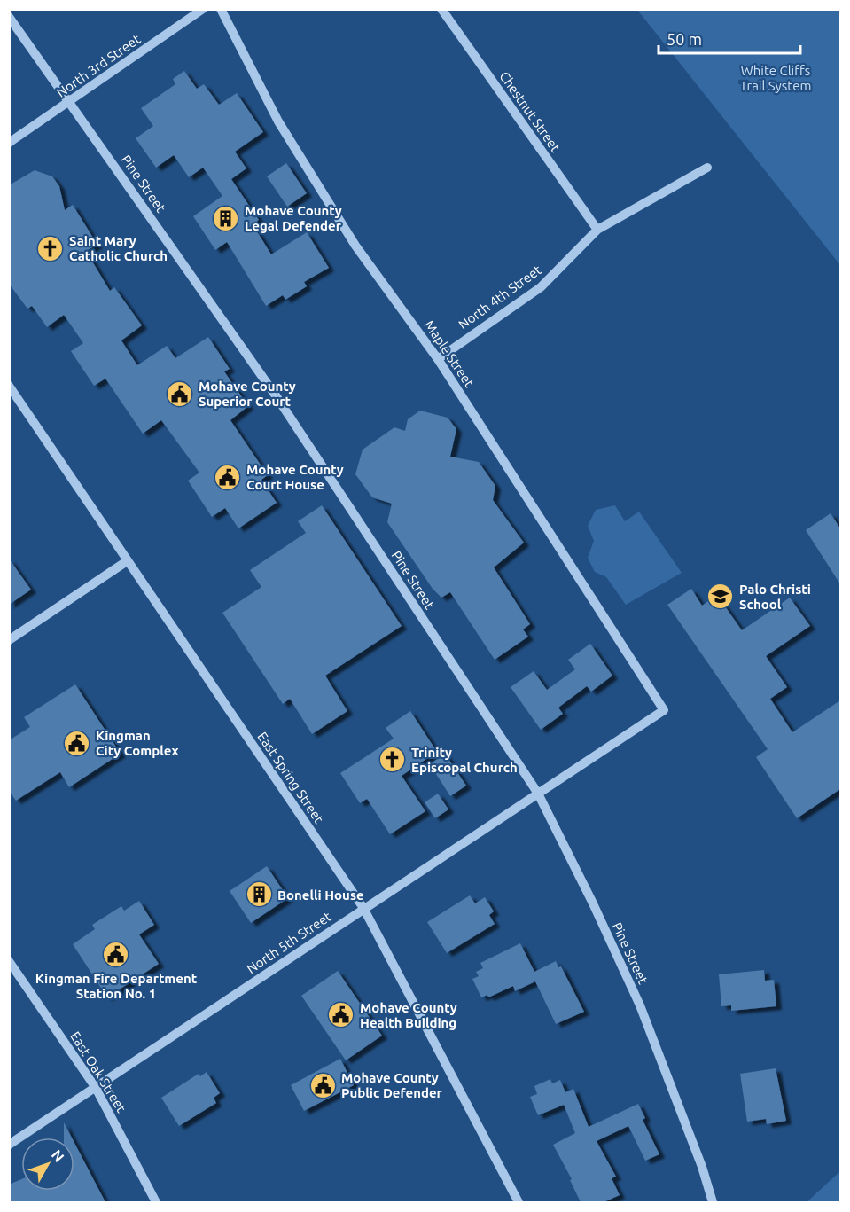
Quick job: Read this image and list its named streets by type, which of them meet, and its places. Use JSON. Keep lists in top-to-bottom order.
{
  "streets": {
    "street": [
      "North 3rd Street",
      "Chestnut Street",
      "Pine Street",
      "North 4th Street",
      "Maple Street",
      "East Spring Street",
      "North 5th Street",
      "East Oak Street"
    ]
  },
  "crossings": [
    ["North 3rd Street", "Pine Street"],
    ["Chestnut Street", "North 4th Street"],
    ["Pine Street", "North 5th Street"],
    ["North 4th Street", "Maple Street"],
    ["Maple Street", "North 5th Street"],
    ["East Spring Street", "North 5th Street"],
    ["North 5th Street", "East Oak Street"]
  ],
  "parks": ["White Cliffs Trail System"],
  "places": {
    "building": ["Mohave County Legal Defender", "Bonelli House"],
    "church": ["Saint Mary Catholic Church", "Trinity Episcopal Church"],
    "public building": [
      "Mohave County Superior Court",
      "Mohave County Court House",
      "Kingman City Complex",
      "Kingman Fire Department Station No. 1",
      "Mohave County Health Building",
      "Mohave County Public Defender"
    ],
    "school or university": ["Palo Christi School"]
  },
  "scale_bar": "50 m",
  "north": "top right"
}
